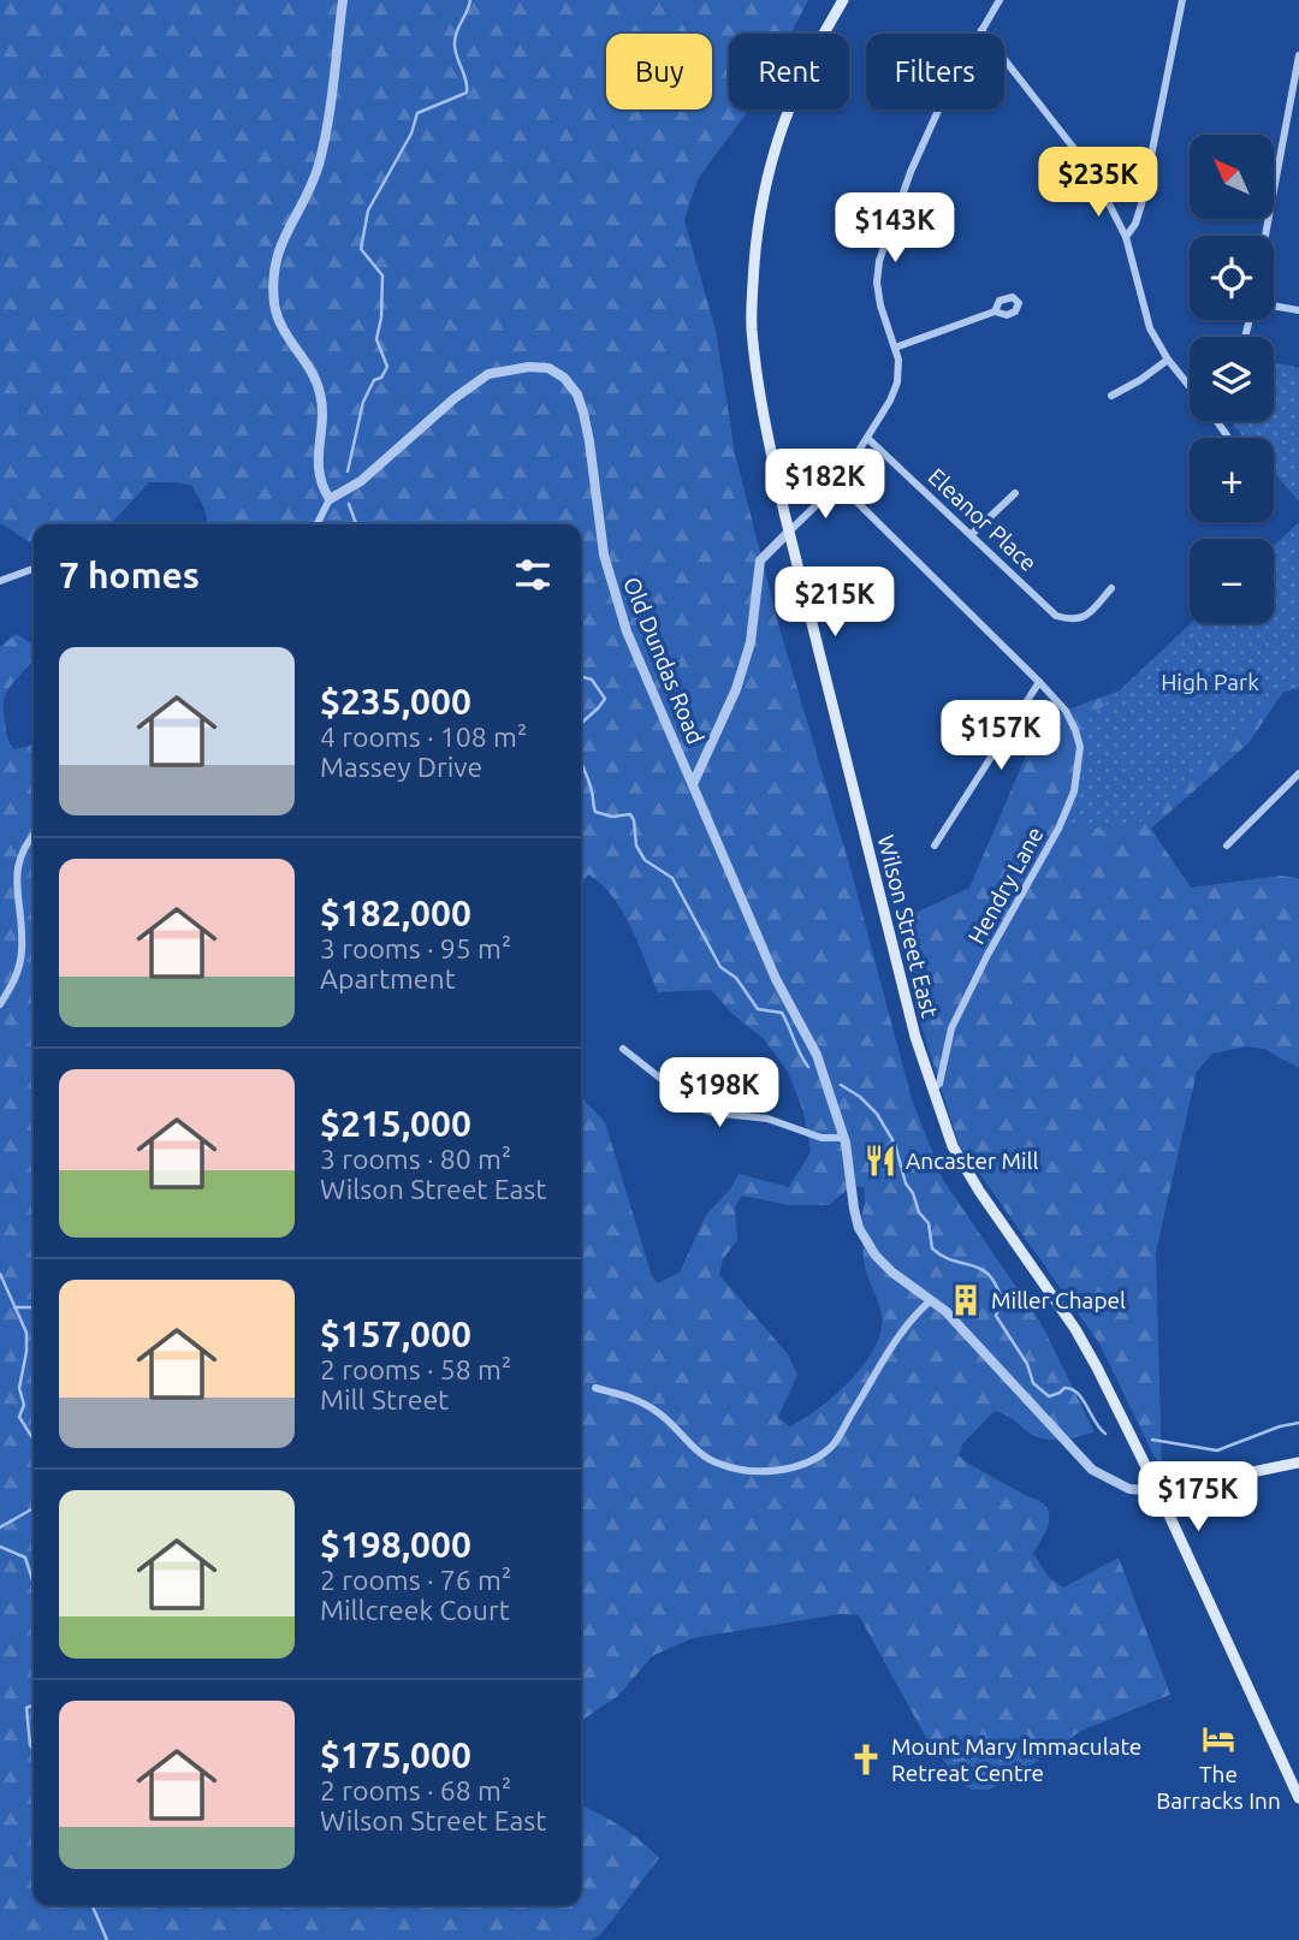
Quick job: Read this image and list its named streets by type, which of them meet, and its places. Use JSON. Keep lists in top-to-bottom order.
{
  "streets": {
    "main road": ["Wilson Street East"],
    "street": ["Eleanor Place", "Old Dundas Road", "Hendry Lane"]
  },
  "crossings": [
    ["Old Dundas Road", "Wilson Street East"],
    ["Hendry Lane", "Wilson Street East"]
  ],
  "parks": ["High Park"],
  "places": {
    "restaurant": ["Ancaster Mill"],
    "building": ["Miller Chapel"],
    "hotel": ["The Barracks Inn"],
    "church": ["Mount Mary Immaculate Retreat Centre"]
  },
  "north": "top left",
  "page": {
    "chip": ["Buy", "Rent", "Filters"],
    "map_buttons": ["+", "−"],
    "price": [
      "$235K",
      "$143K",
      "$182K",
      "$215K",
      "$157K",
      "$198K",
      "$175K"
    ],
    "heading": "7 homes",
    "list": [
      {
        "name": "$235,000",
        "note": "4 rooms · 108 m² · Massey Drive"
      },
      {
        "name": "$182,000",
        "note": "3 rooms · 95 m² · Apartment"
      },
      {
        "name": "$215,000",
        "note": "3 rooms · 80 m² · Wilson Street East"
      },
      {
        "name": "$157,000",
        "note": "2 rooms · 58 m² · Mill Street"
      },
      {
        "name": "$198,000",
        "note": "2 rooms · 76 m² · Millcreek Court"
      },
      {
        "name": "$175,000",
        "note": "2 rooms · 68 m² · Wilson Street East"
      }
    ]
  }
}
